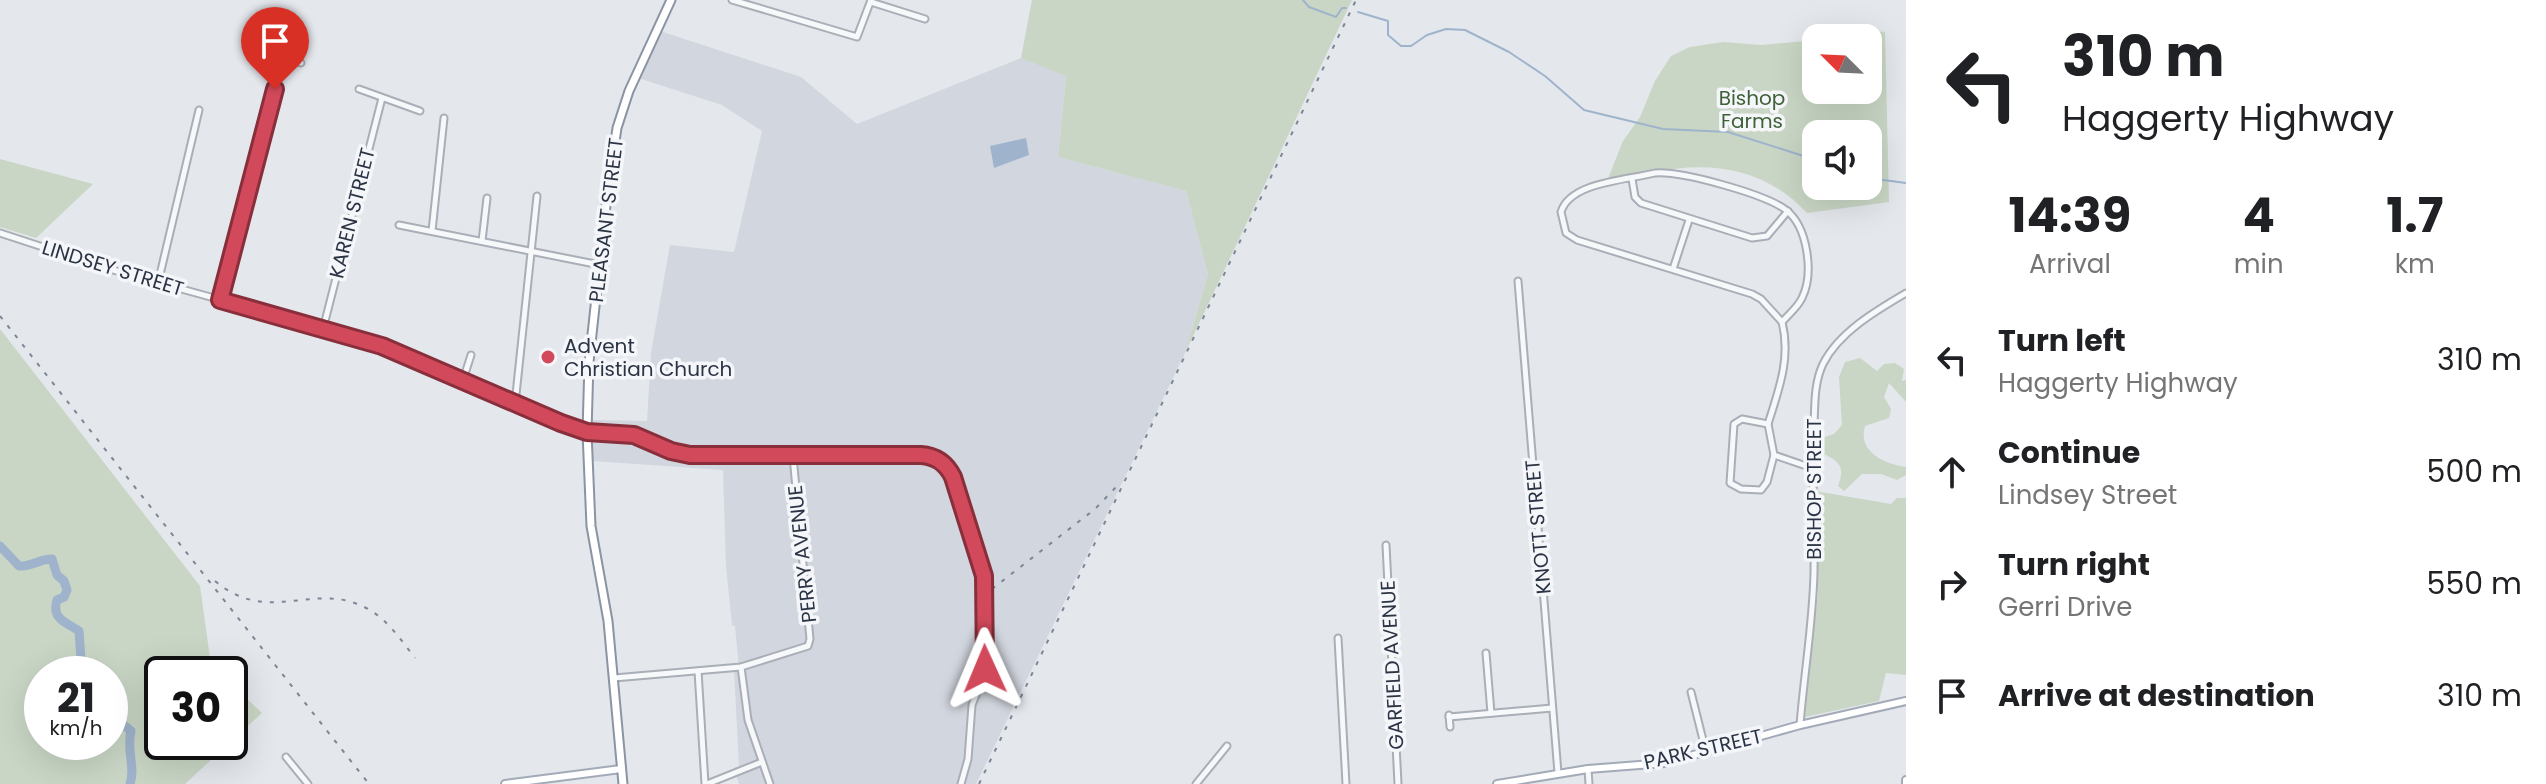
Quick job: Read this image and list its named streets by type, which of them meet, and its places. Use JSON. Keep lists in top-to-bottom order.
{
  "streets": {
    "highway": ["PLEASANT STREET"],
    "main road": ["PARK STREET"],
    "street": [
      "KAREN STREET",
      "LINDSEY STREET",
      "BISHOP STREET",
      "KNOTT STREET",
      "PERRY AVENUE",
      "GARFIELD AVENUE"
    ]
  },
  "crossings": [
    ["KAREN STREET", "LINDSEY STREET"],
    ["PLEASANT STREET", "LINDSEY STREET"],
    ["PLEASANT STREET", "PERRY AVENUE"],
    ["LINDSEY STREET", "PERRY AVENUE"],
    ["BISHOP STREET", "PARK STREET"],
    ["KNOTT STREET", "PARK STREET"]
  ],
  "parks": ["Bishop Farms"],
  "places": ["Advent Christian Church"],
  "north": "top left",
  "page": {
    "turn": ["310 m", "Haggerty Highway"],
    "eta": [
      "14:39",
      "Arrival",
      "4",
      "min",
      "1.7",
      "km"
    ],
    "list": [
      {
        "name": "Turn left",
        "note": "Haggerty Highway",
        "value": "310 m"
      },
      {
        "name": "Continue",
        "note": "Lindsey Street",
        "value": "500 m"
      },
      {
        "name": "Turn right",
        "note": "Gerri Drive",
        "value": "550 m"
      },
      {
        "name": "Arrive at destination",
        "value": "310 m"
      }
    ],
    "speed": "21 km/h",
    "limit": "30"
  }
}
